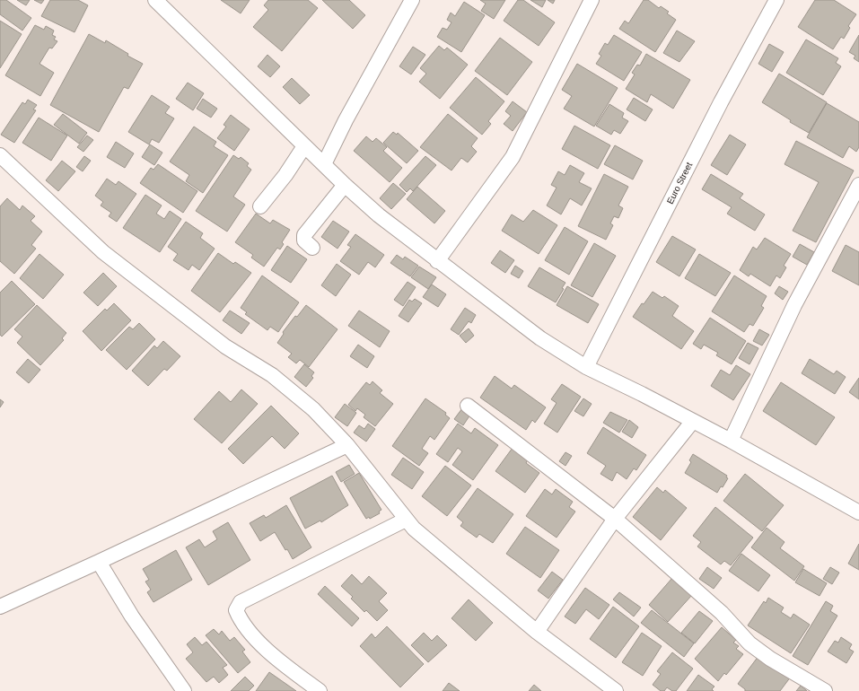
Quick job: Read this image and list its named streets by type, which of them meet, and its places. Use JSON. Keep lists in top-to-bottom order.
{
  "streets": {
    "street": ["Euro Street"]
  }
}
